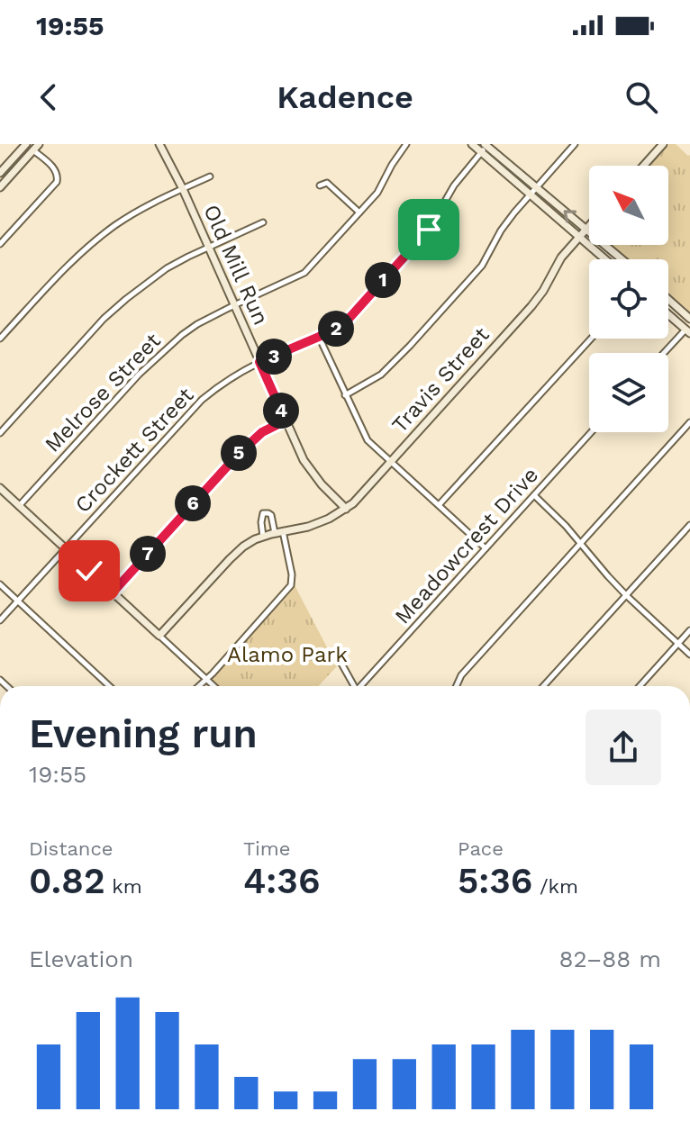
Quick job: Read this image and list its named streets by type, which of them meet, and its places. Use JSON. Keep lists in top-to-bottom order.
{
  "streets": {
    "street": [
      "Old Mill Run",
      "Travis Street",
      "Melrose Street",
      "Crockett Street",
      "Meadowcrest Drive"
    ]
  },
  "crossings": [
    ["Old Mill Run", "Travis Street"],
    ["Old Mill Run", "Melrose Street"],
    ["Old Mill Run", "Crockett Street"]
  ],
  "parks": ["Alamo Park"],
  "north": "top left",
  "page": {
    "status": "19:55",
    "header": "Kadence",
    "pins": [
      "1",
      "2",
      "3",
      "4",
      "5",
      "6",
      "7"
    ],
    "heading": ["Evening run", "19:55"],
    "stats": [
      ["Distance", "0.82 km"],
      ["Time", "4:36"],
      ["Pace", "5:36 /km"]
    ],
    "chart": ["Elevation", "82–88 m"]
  }
}
